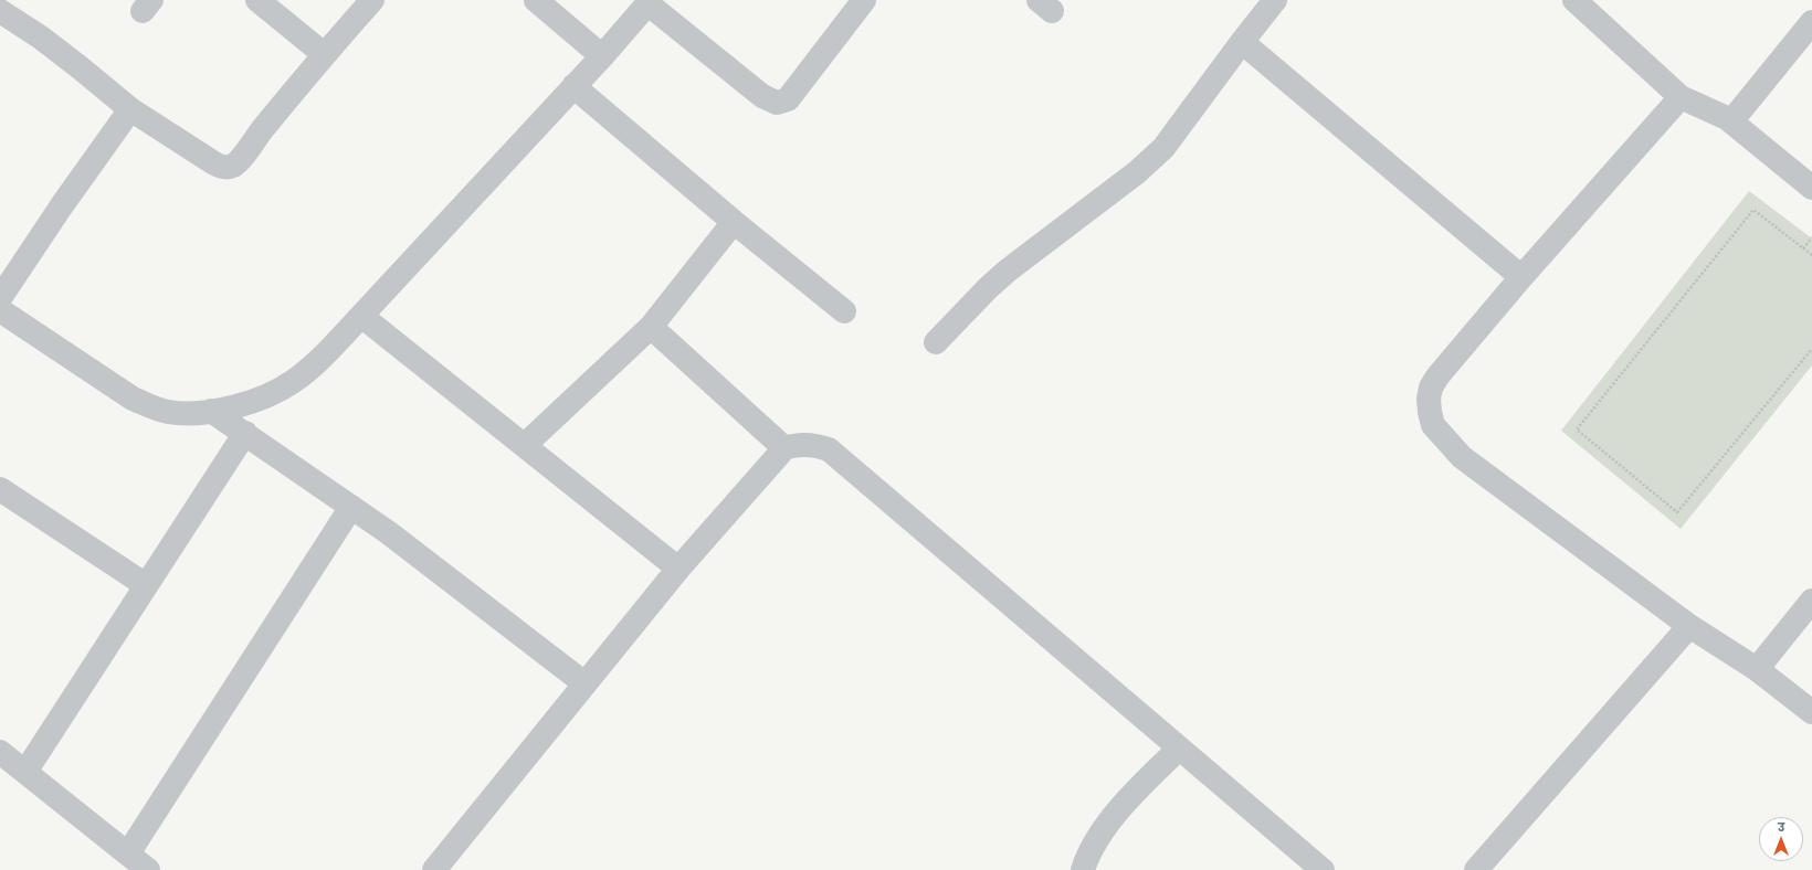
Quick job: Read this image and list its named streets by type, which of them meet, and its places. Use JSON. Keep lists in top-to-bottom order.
{
  "north": "top"
}
